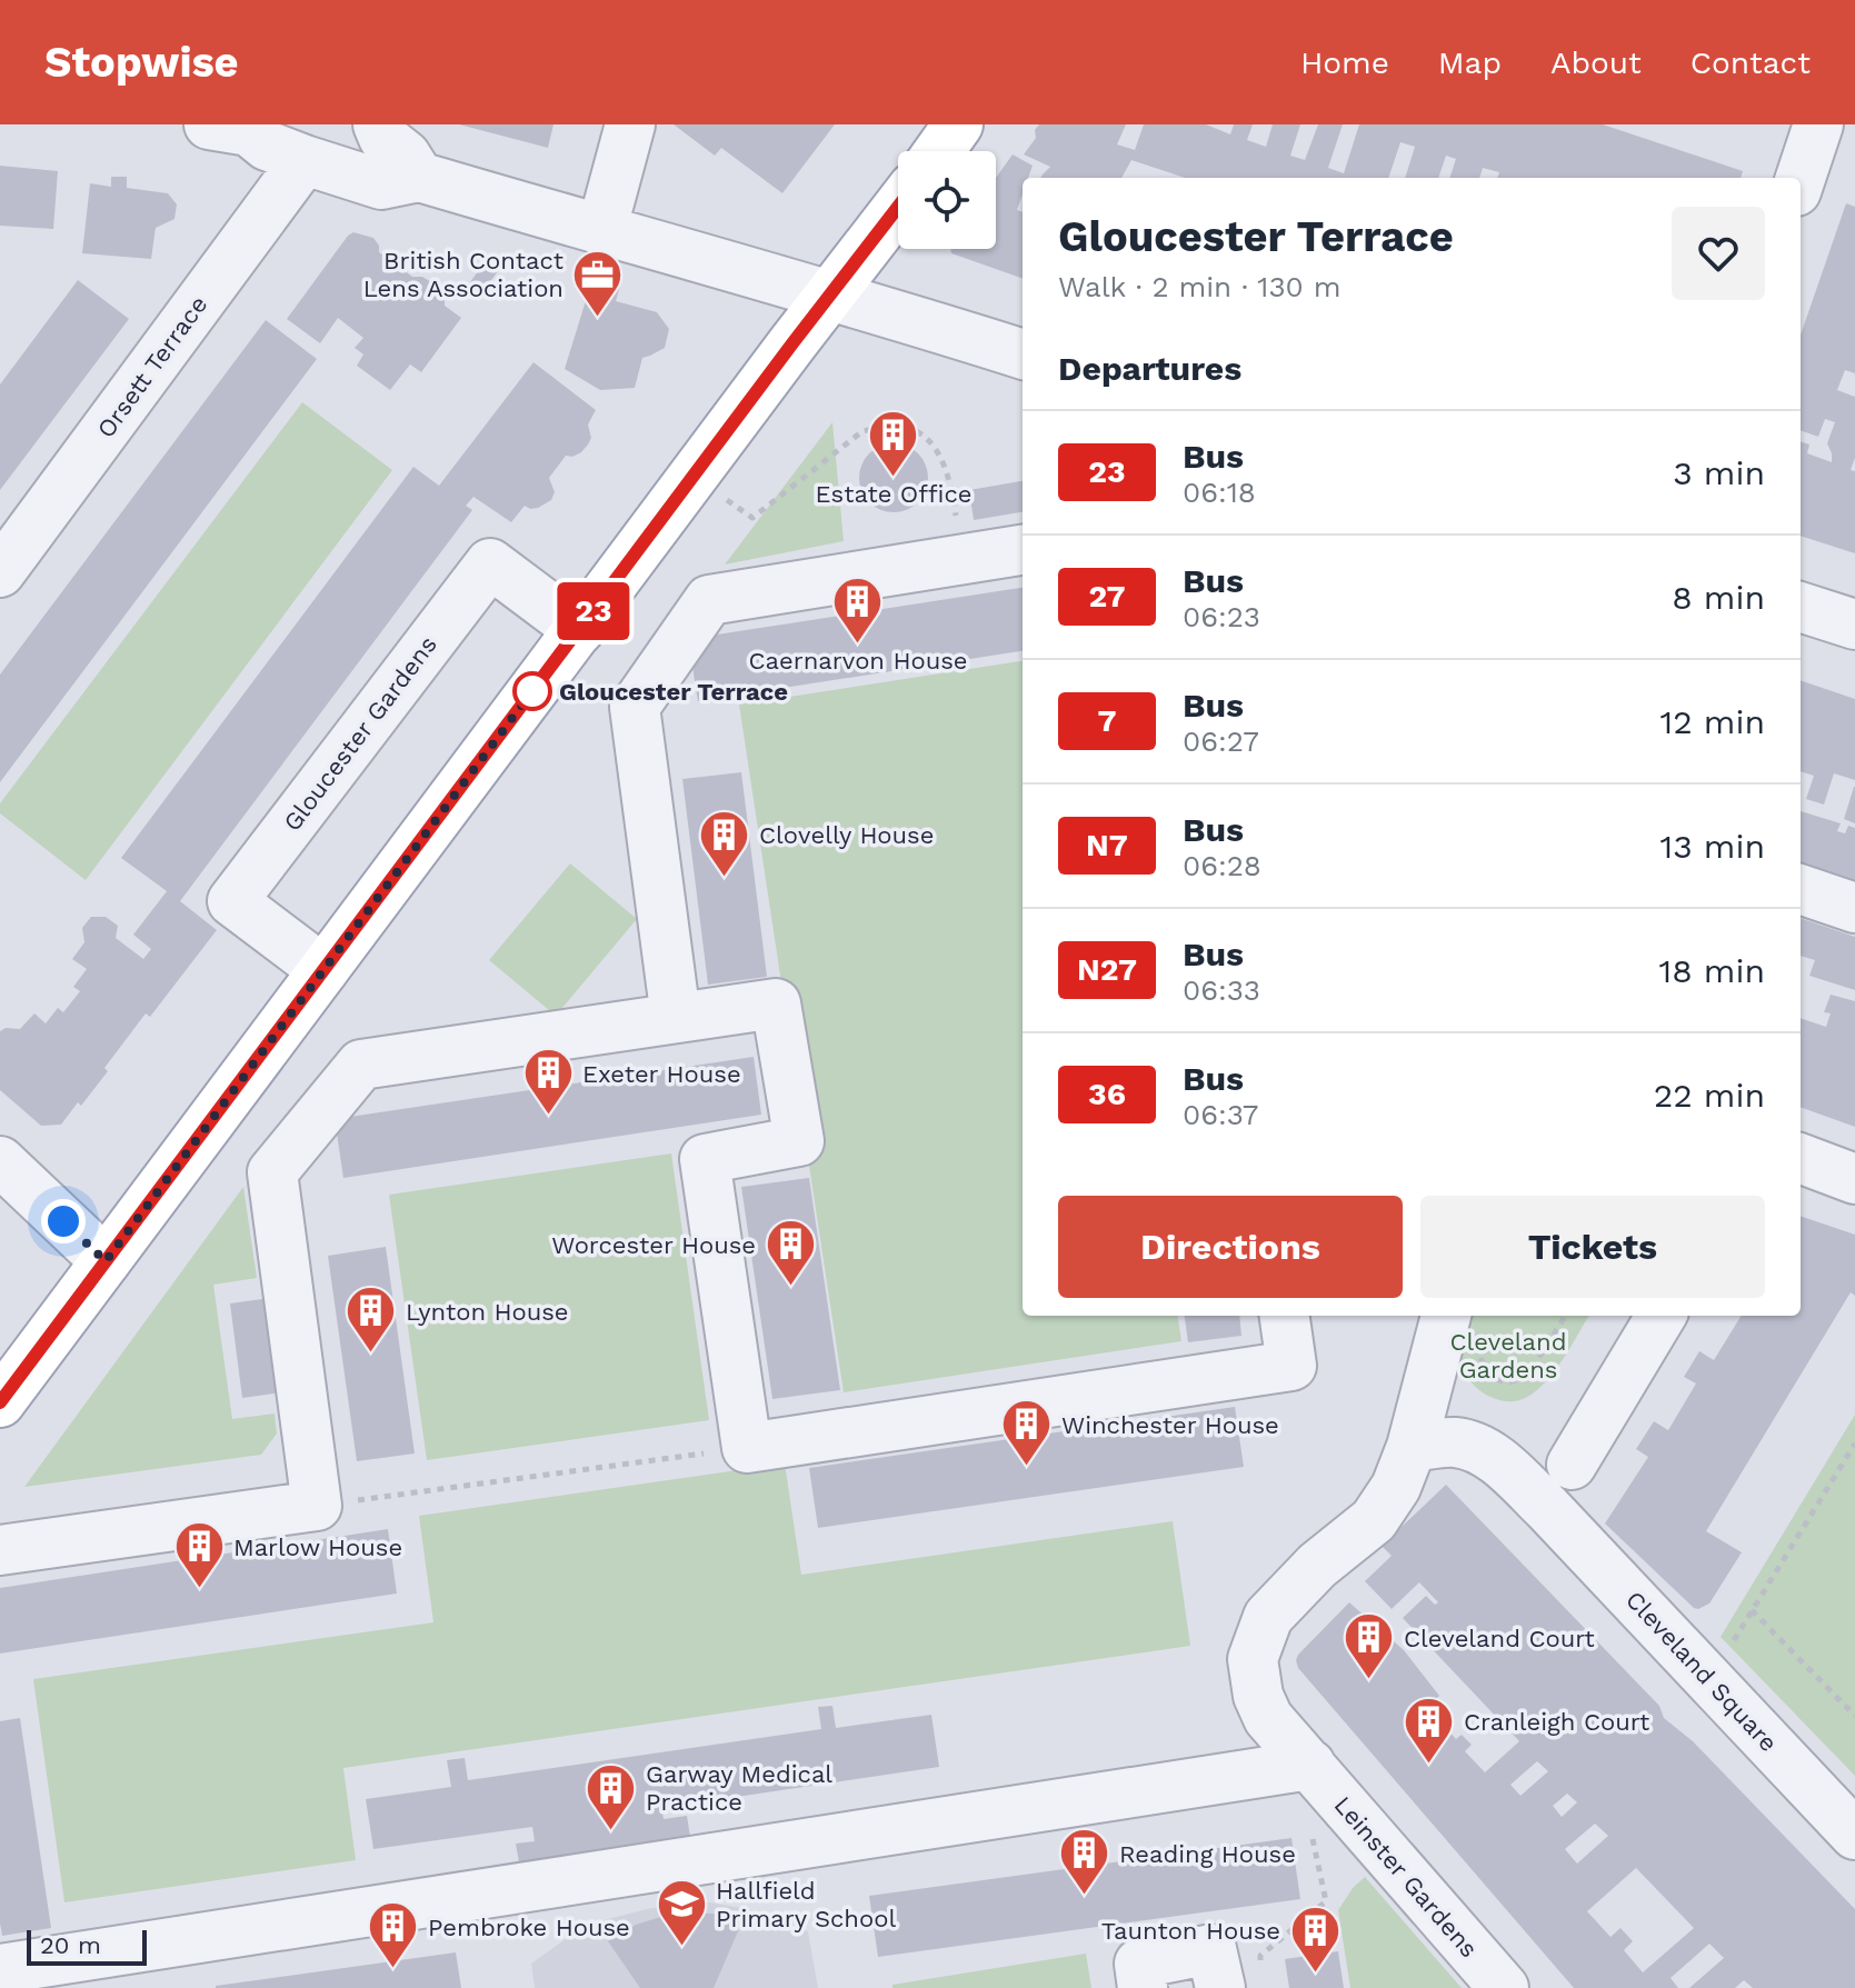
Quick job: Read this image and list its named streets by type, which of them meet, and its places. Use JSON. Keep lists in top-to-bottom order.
{
  "streets": {
    "street": [
      "Orsett Terrace",
      "Gloucester Gardens",
      "Cleveland Square",
      "Leinster Gardens"
    ]
  },
  "parks": ["Cleveland Gardens"],
  "places": {
    "office": ["British Contact Lens Association"],
    "building": [
      "Estate Office",
      "Caernarvon House",
      "Clovelly House",
      "Exeter House",
      "Worcester House",
      "Lynton House",
      "Winchester House",
      "Marlow House",
      "Cleveland Court",
      "Cranleigh Court",
      "Garway Medical Practice",
      "Reading House",
      "Pembroke House",
      "Taunton House"
    ],
    "other": ["Gloucester Terrace"],
    "school or university": ["Hallfield Primary School"]
  },
  "lines": ["bus line 23"],
  "scale_bar": "20 m",
  "page": {
    "header": "Stopwise",
    "nav": [
      "Home",
      "Map",
      "About",
      "Contact"
    ],
    "on_map": "23",
    "heading": [
      ["Gloucester Terrace", "Walk · 2 min · 130 m"],
      "Departures"
    ],
    "list": [
      {
        "mark": "23",
        "name": "Bus",
        "note": "06:18",
        "value": "3 min"
      },
      {
        "mark": "27",
        "name": "Bus",
        "note": "06:23",
        "value": "8 min"
      },
      {
        "mark": "7",
        "name": "Bus",
        "note": "06:27",
        "value": "12 min"
      },
      {
        "mark": "N7",
        "name": "Bus",
        "note": "06:28",
        "value": "13 min"
      },
      {
        "mark": "N27",
        "name": "Bus",
        "note": "06:33",
        "value": "18 min"
      },
      {
        "mark": "36",
        "name": "Bus",
        "note": "06:37",
        "value": "22 min"
      }
    ],
    "buttons": ["Directions", "Tickets"],
    "scale": "20 m"
  }
}
